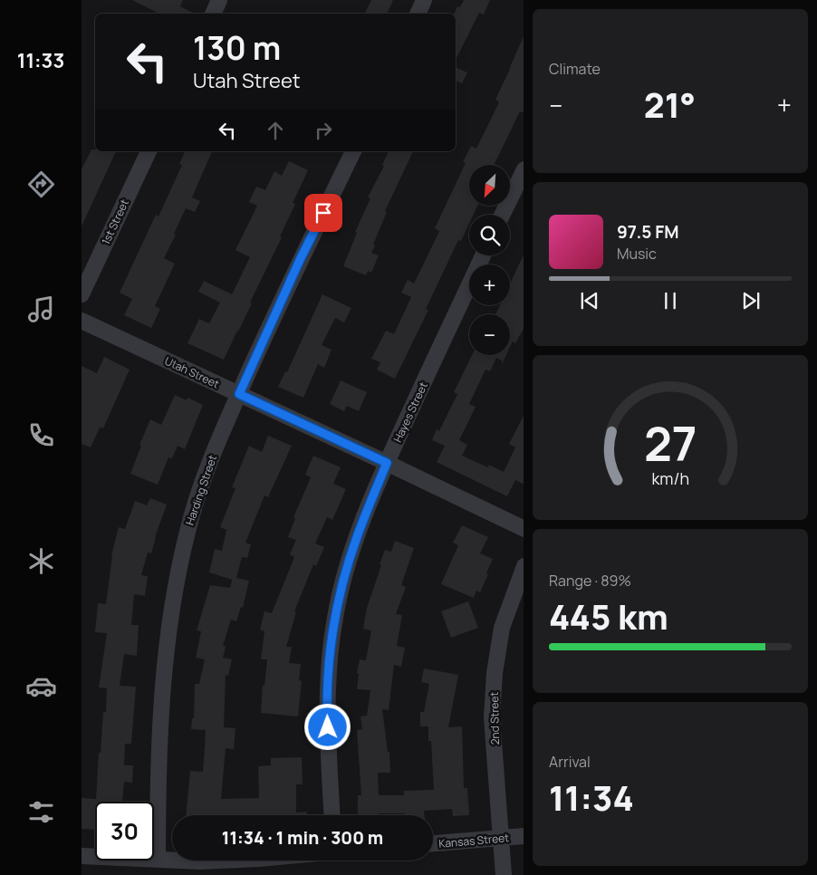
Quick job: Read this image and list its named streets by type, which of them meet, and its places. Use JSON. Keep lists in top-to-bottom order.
{
  "streets": {
    "street": [
      "1st Street",
      "Utah Street",
      "Hayes Street",
      "Harding Street",
      "2nd Street",
      "Kansas Street"
    ]
  },
  "crossings": [
    ["Utah Street", "Hayes Street"],
    ["Utah Street", "Harding Street"],
    ["2nd Street", "Kansas Street"]
  ],
  "north": "bottom left",
  "page": {
    "tabs": "11:33",
    "tile": [
      "Climate",
      ["Range · 89%", "445 km"],
      ["Arrival", "11:34"]
    ],
    "turn": ["130 m", "Utah Street"],
    "heat": ["−", "21°", "+"],
    "map_buttons": ["+", "−"],
    "song": ["97.5 FM", "Music"],
    "limit": "30",
    "trip": "11:34 · 1 min · 300 m",
    "gauge": ["27", "km/h"]
  }
}
